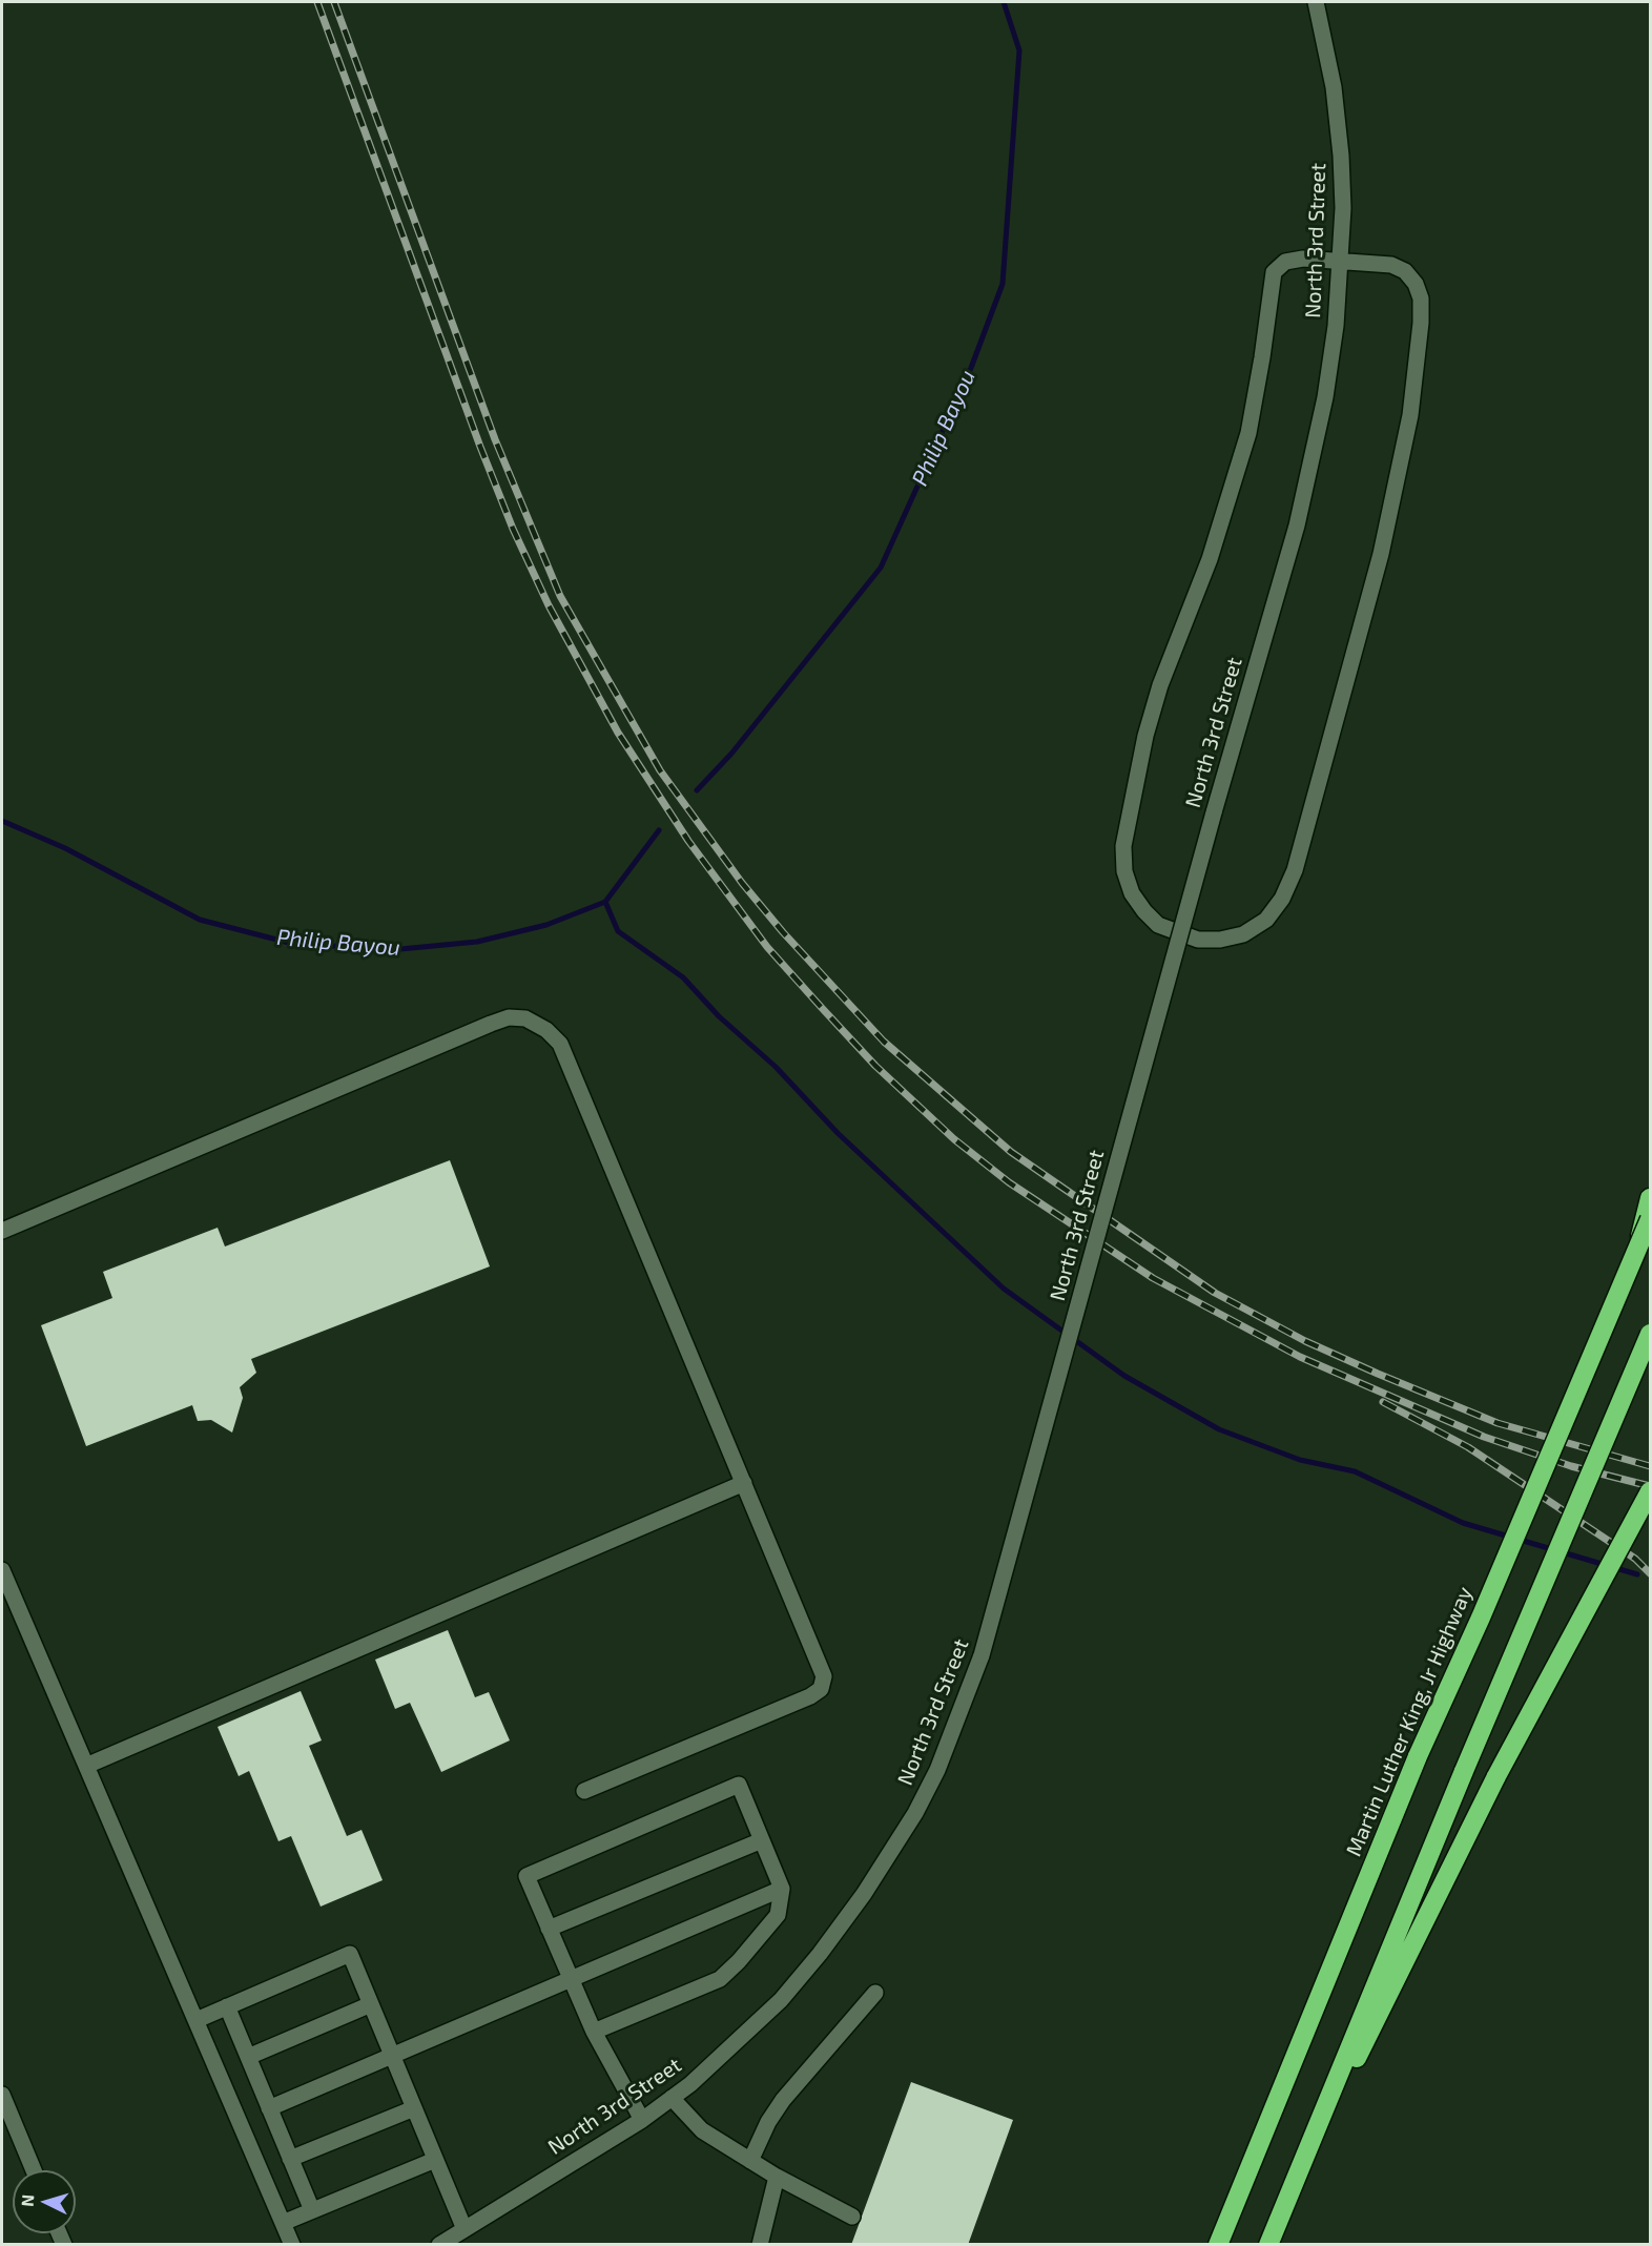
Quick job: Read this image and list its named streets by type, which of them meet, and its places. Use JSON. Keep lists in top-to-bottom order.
{
  "streets": {
    "highway": ["Martin Luther King, Jr Highway"],
    "street": ["North 3rd Street"]
  },
  "water": ["Philip Bayou"],
  "north": "left"
}
